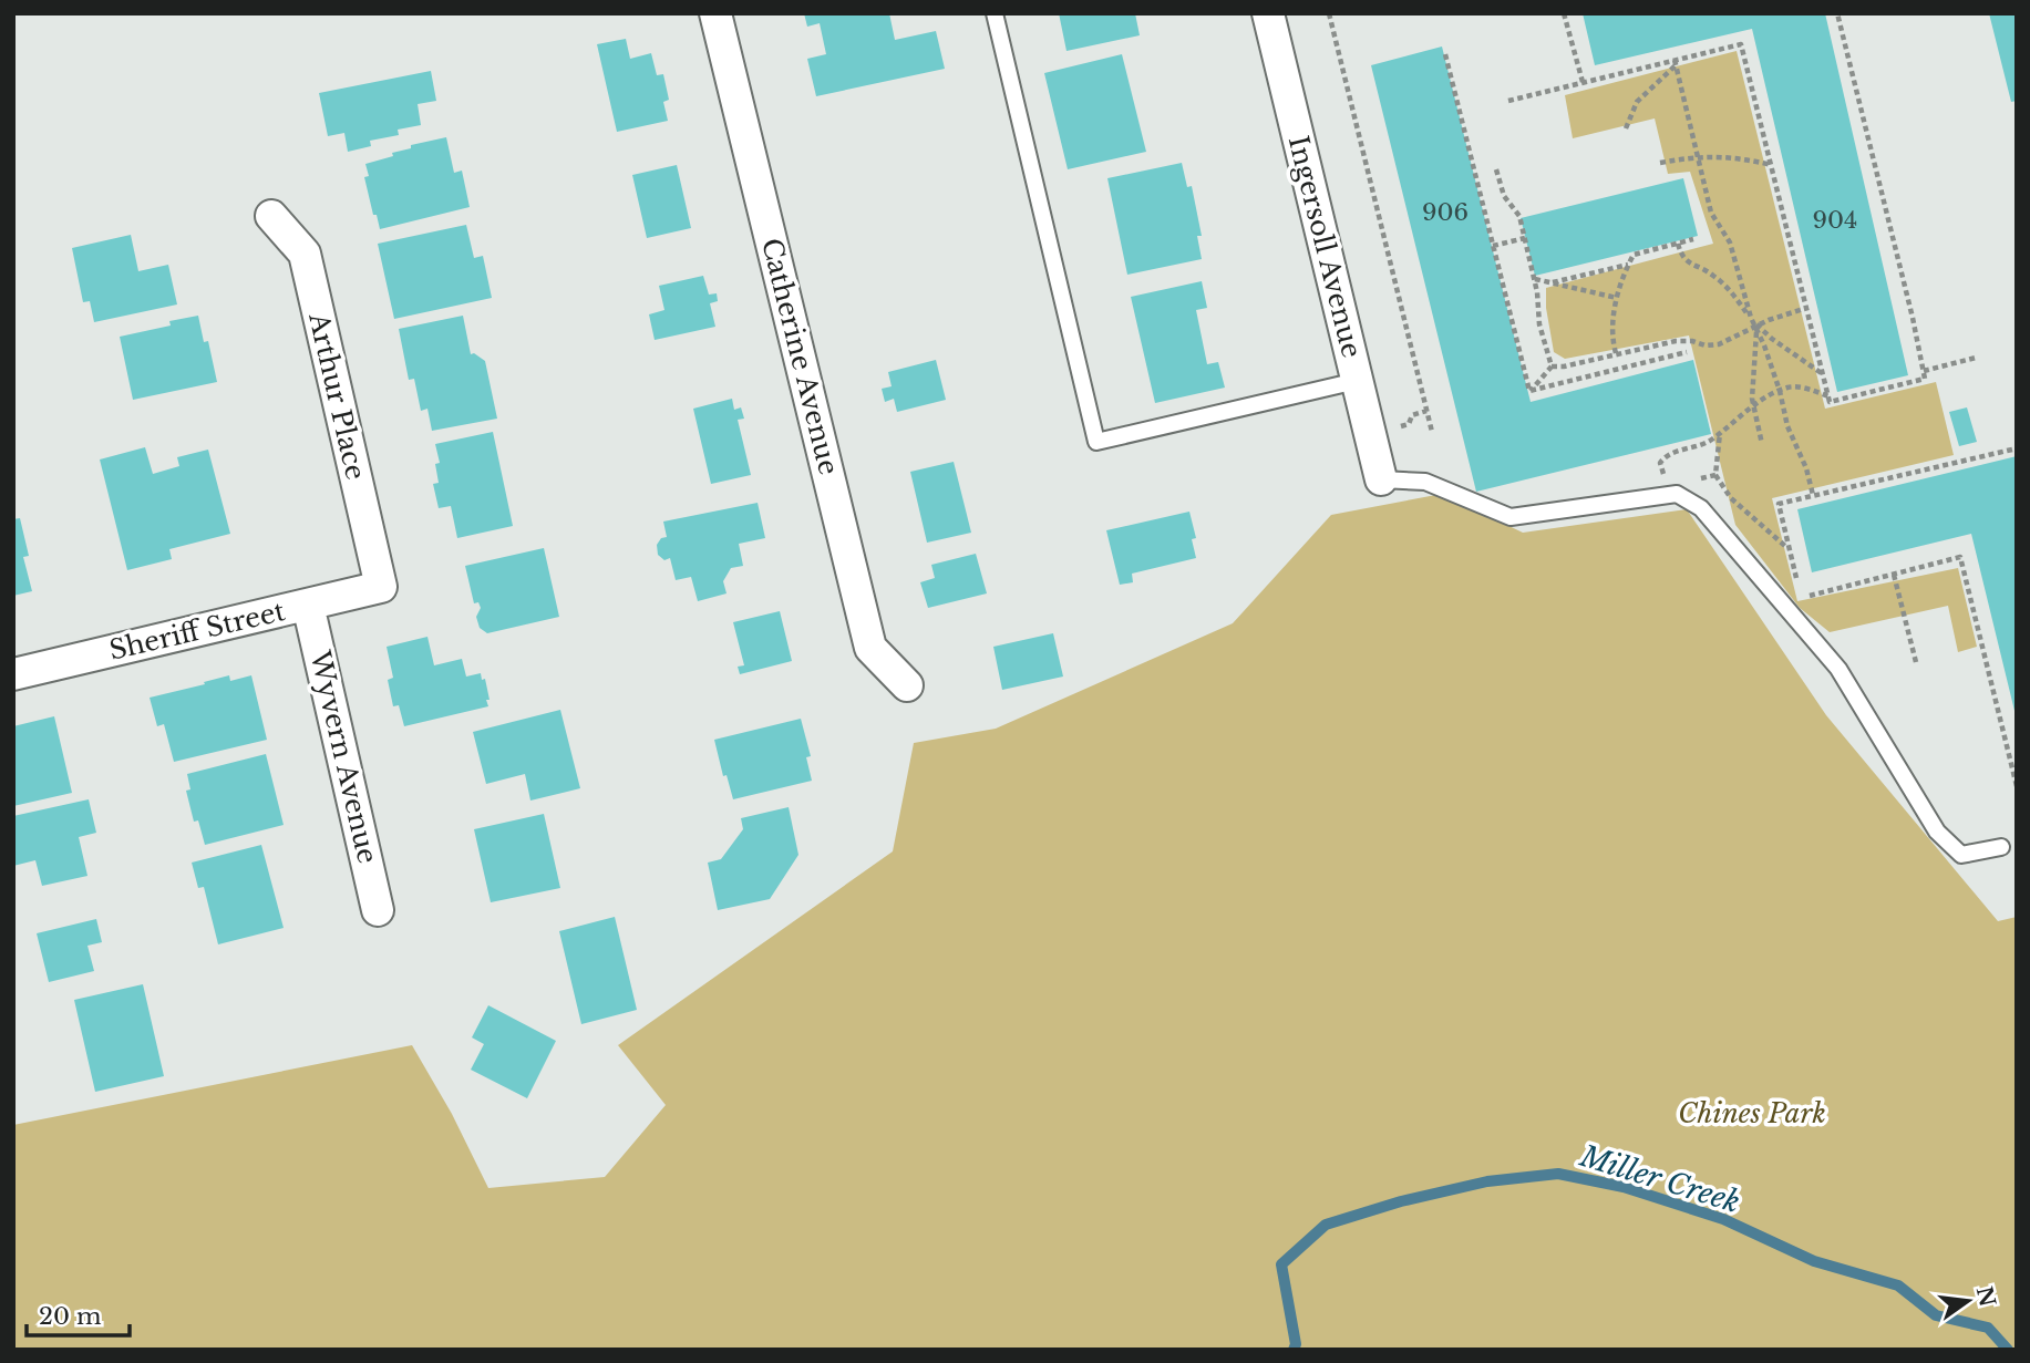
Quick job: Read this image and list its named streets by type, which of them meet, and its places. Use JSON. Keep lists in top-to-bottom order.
{
  "streets": {
    "street": [
      "Ingersoll Avenue",
      "Catherine Avenue",
      "Arthur Place",
      "Sheriff Street",
      "Wyvern Avenue"
    ]
  },
  "crossings": [
    ["Arthur Place", "Sheriff Street"],
    ["Sheriff Street", "Wyvern Avenue"]
  ],
  "water": ["Miller Creek"],
  "parks": ["Chines Park"],
  "house_numbers": ["906", "904"],
  "scale_bar": "20 m",
  "north": "right"
}
